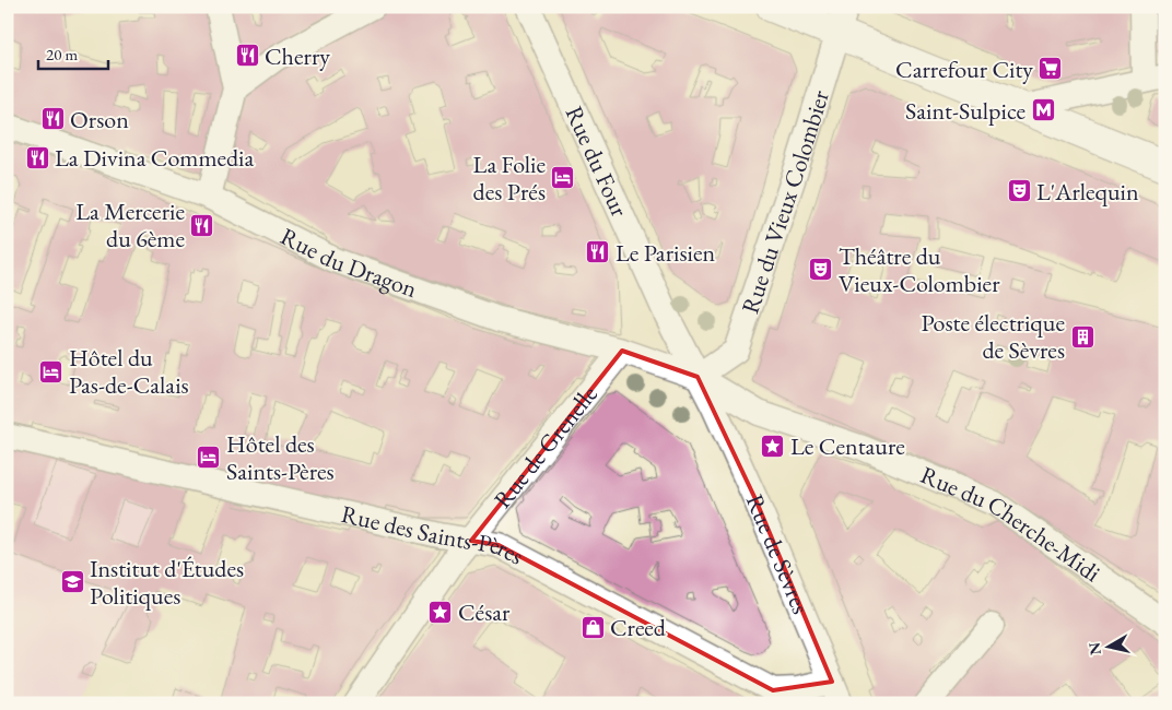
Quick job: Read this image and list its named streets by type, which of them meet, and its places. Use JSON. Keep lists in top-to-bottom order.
{
  "streets": {
    "street": [
      "Rue du Four",
      "Rue du Vieux Colombier",
      "Rue du Dragon",
      "Rue de Grenelle",
      "Rue du Cherche-Midi",
      "Rue des Saints-Pères",
      "Rue de Sèvres"
    ]
  },
  "crossings": [
    ["Rue du Four", "Rue du Vieux Colombier"],
    ["Rue du Four", "Rue du Dragon"],
    ["Rue du Four", "Rue du Cherche-Midi"],
    ["Rue du Four", "Rue de Sèvres"],
    ["Rue du Vieux Colombier", "Rue du Dragon"],
    ["Rue du Vieux Colombier", "Rue du Cherche-Midi"],
    ["Rue du Vieux Colombier", "Rue de Sèvres"],
    ["Rue du Dragon", "Rue de Grenelle"],
    ["Rue du Dragon", "Rue du Cherche-Midi"],
    ["Rue du Dragon", "Rue de Sèvres"],
    ["Rue de Grenelle", "Rue des Saints-Pères"],
    ["Rue du Cherche-Midi", "Rue de Sèvres"],
    ["Rue des Saints-Pères", "Rue de Sèvres"]
  ],
  "places": {
    "restaurant": [
      "Cherry",
      "Orson",
      "La Divina Commedia",
      "La Mercerie du 6ème",
      "Le Parisien"
    ],
    "supermarket": ["Carrefour City"],
    "metro station": ["Saint-Sulpice"],
    "hotel": ["La Folie des Prés", "Hôtel du Pas-de-Calais", "Hôtel des Saints-Pères"],
    "theatre": ["L'Arlequin", "Théâtre du Vieux-Colombier"],
    "building": ["Poste électrique de Sèvres"],
    "place": ["Le Centaure", "César"],
    "school or university": ["Institut d'Études Politiques"],
    "shop": ["Creed"]
  },
  "scale_bar": "20 m",
  "north": "left"
}
